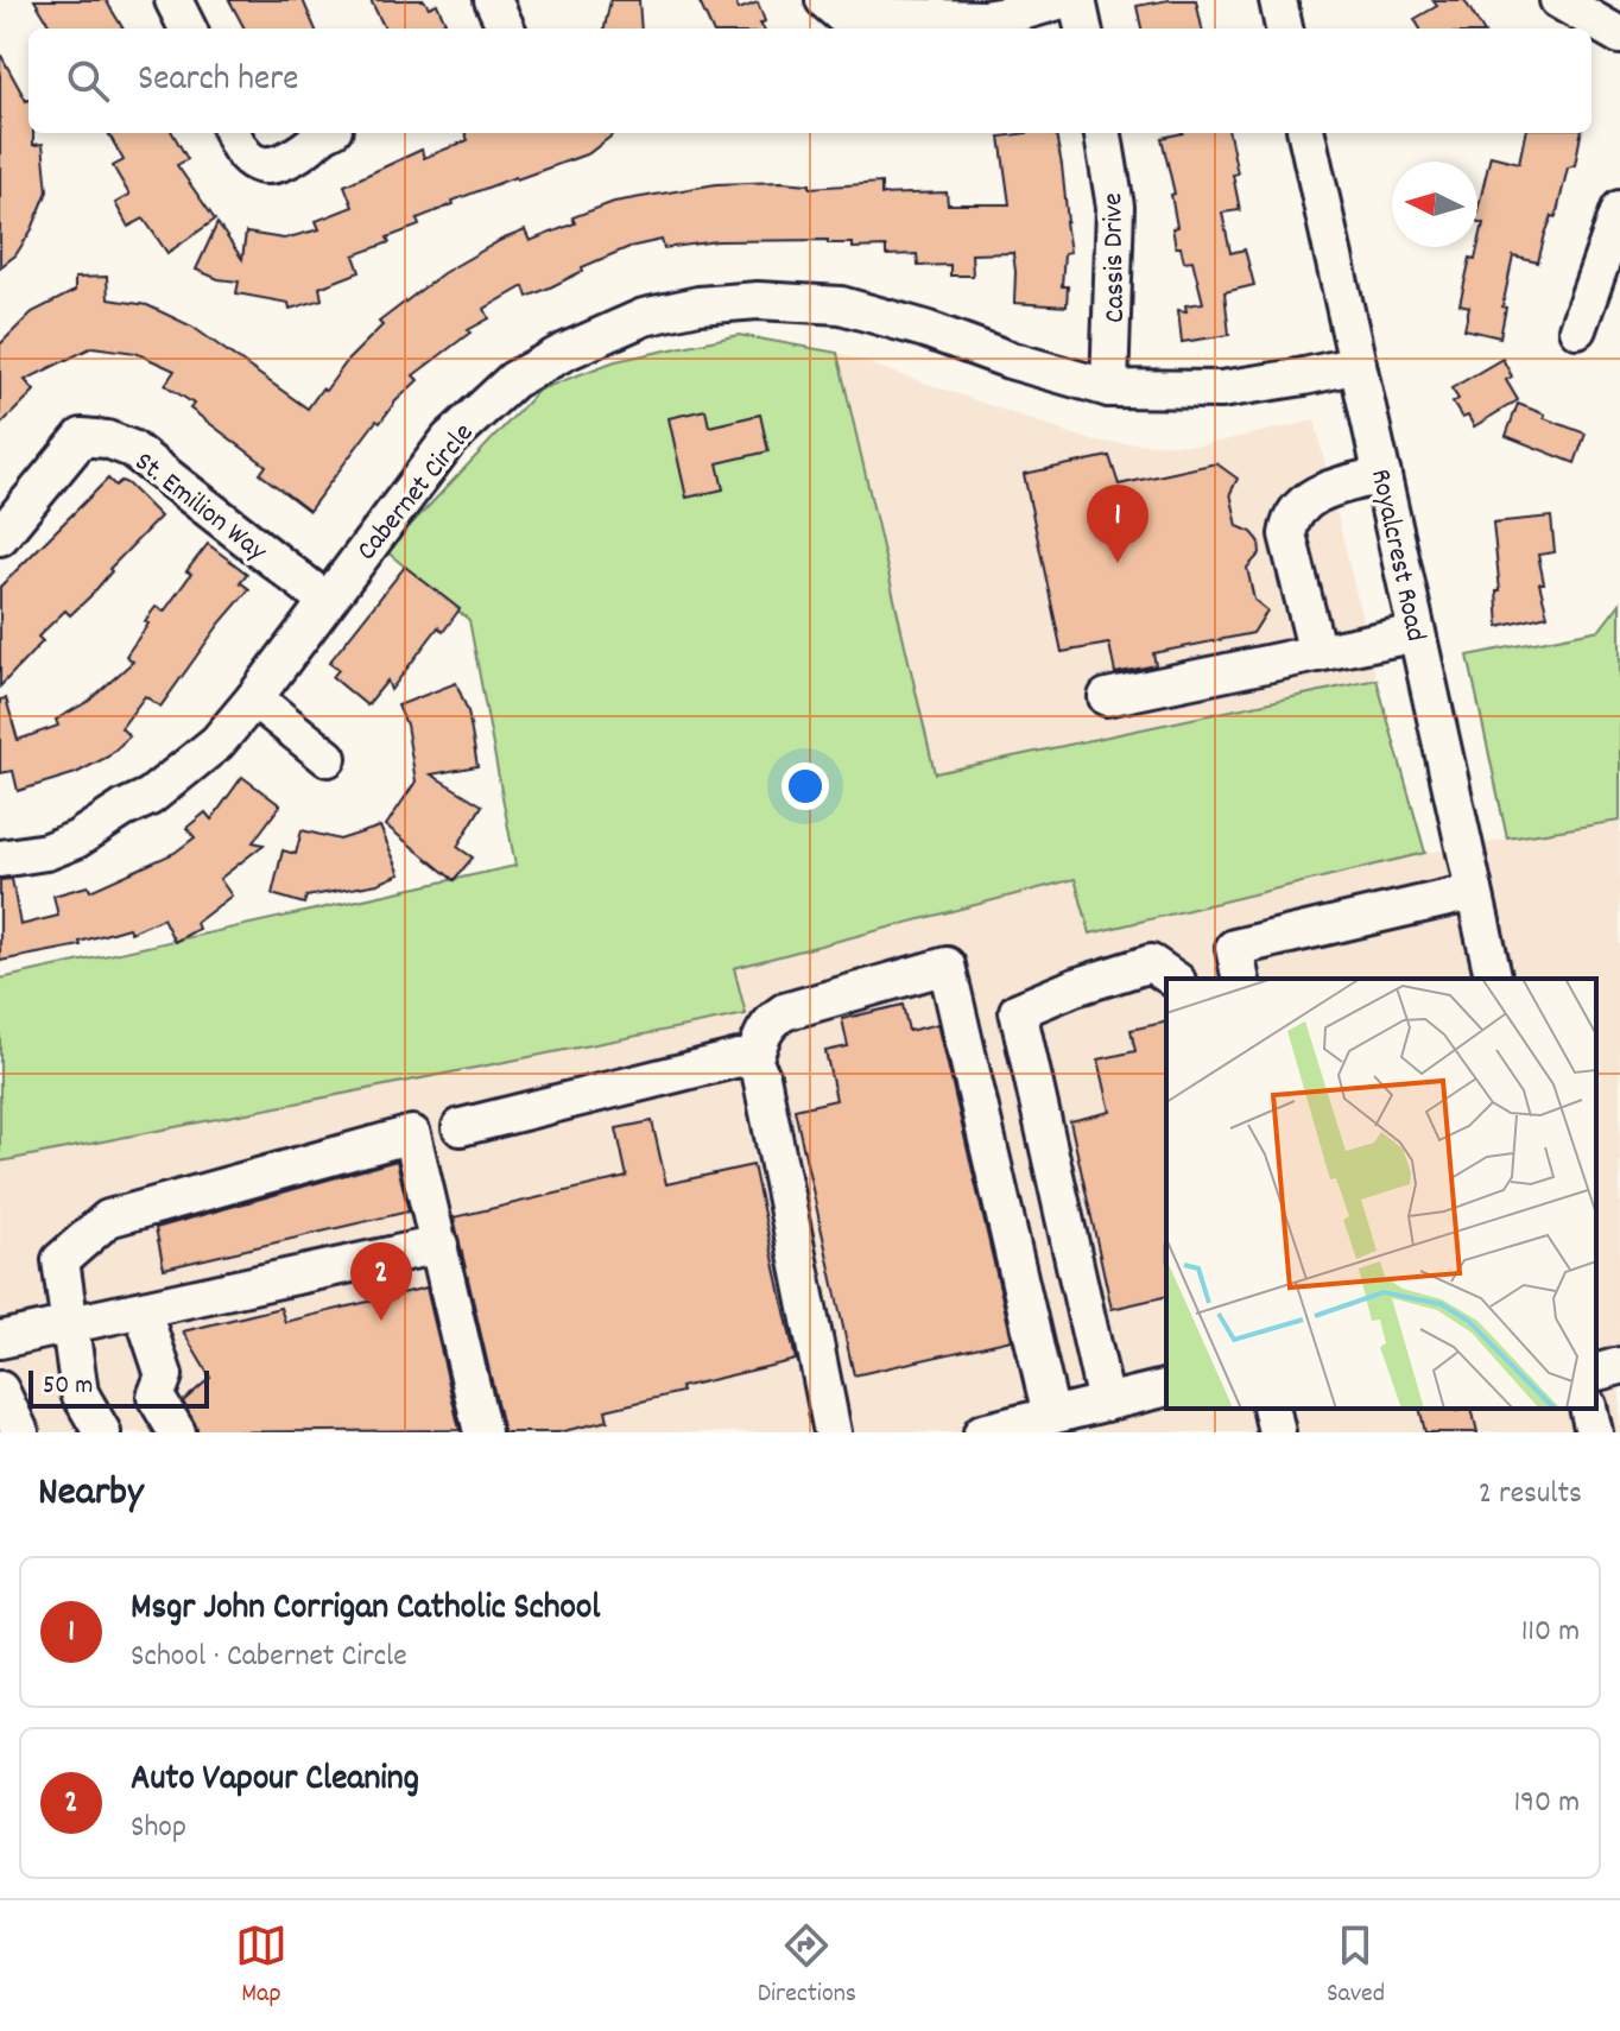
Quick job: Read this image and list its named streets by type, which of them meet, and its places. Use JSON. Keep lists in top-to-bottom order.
{
  "streets": {
    "street": [
      "Cassis Drive",
      "Cabernet Circle",
      "St. Emilion Way",
      "Royalcrest Road"
    ]
  },
  "crossings": [
    ["Cassis Drive", "Cabernet Circle"],
    ["Cabernet Circle", "St. Emilion Way"],
    ["Cabernet Circle", "Royalcrest Road"]
  ],
  "scale_bar": "50 m",
  "north": "left",
  "page": {
    "search": "Search here",
    "pins": ["1", "2"],
    "scale": "50 m",
    "heading": ["Nearby", "2 results"],
    "list": [
      {
        "mark": "1",
        "name": "Msgr John Corrigan Catholic School",
        "note": "School · Cabernet Circle",
        "value": "110 m"
      },
      {
        "mark": "2",
        "name": "Auto Vapour Cleaning",
        "note": "Shop",
        "value": "190 m"
      }
    ],
    "nav": ["Map", "Directions", "Saved"]
  }
}
